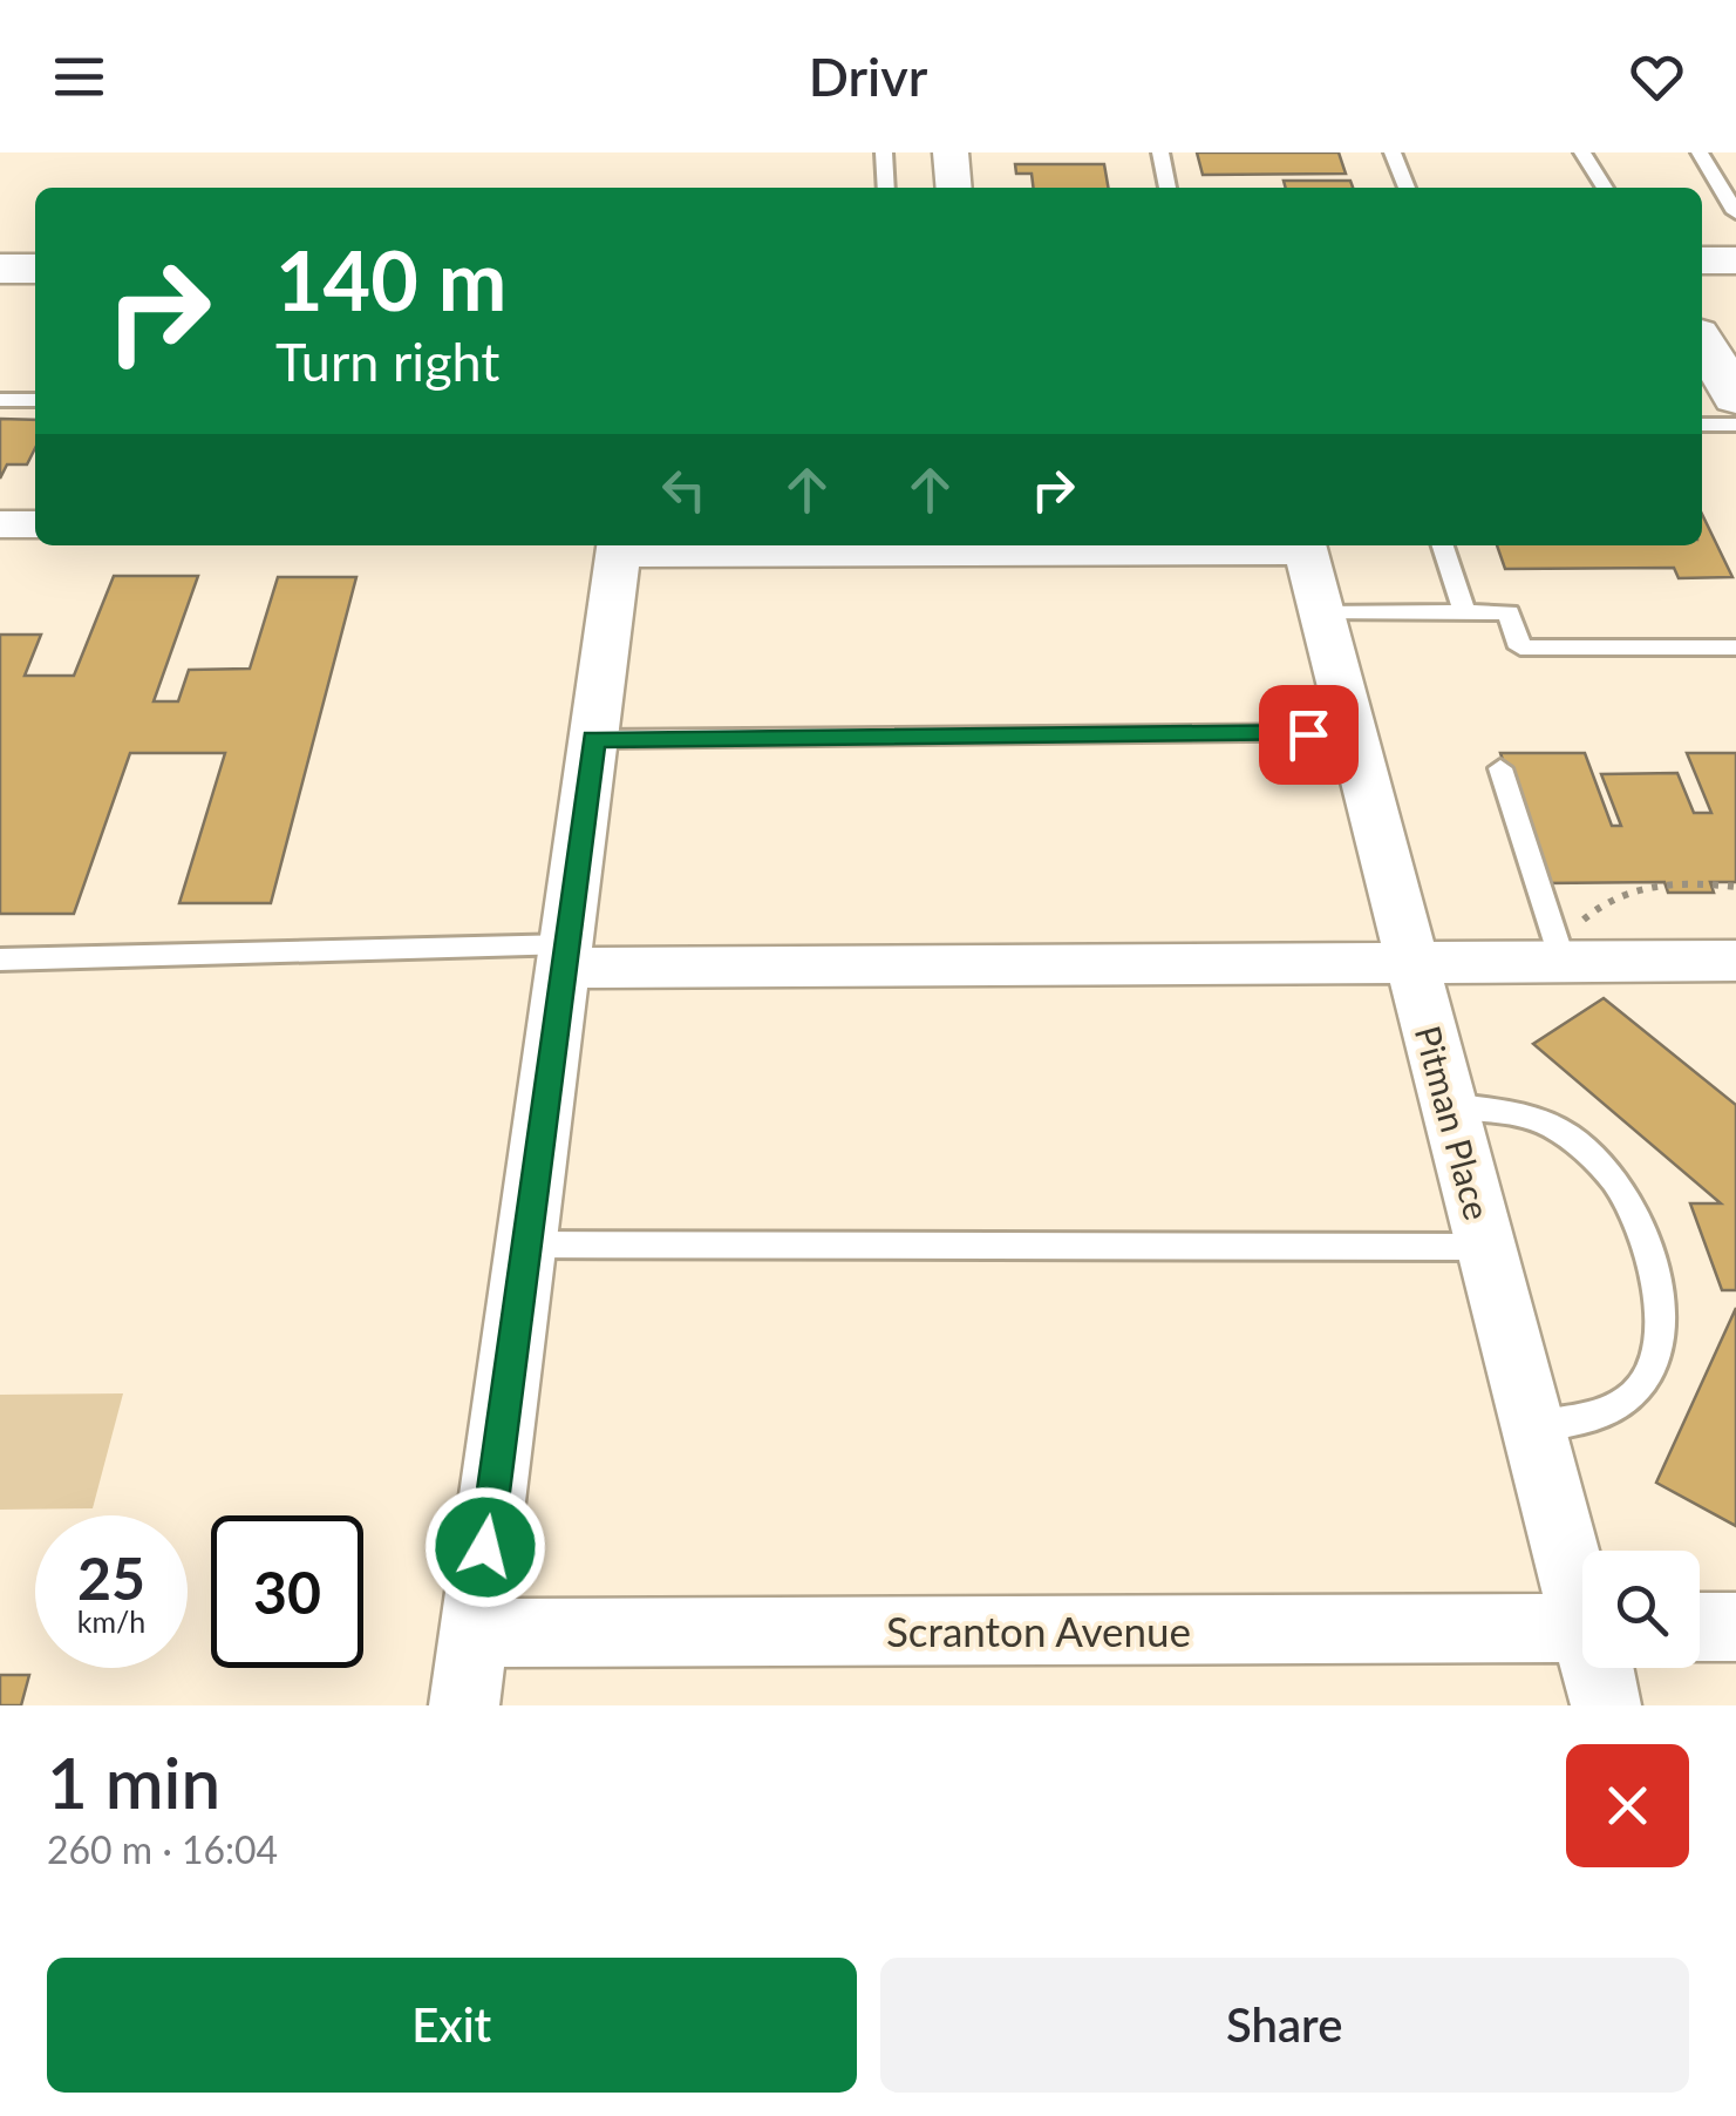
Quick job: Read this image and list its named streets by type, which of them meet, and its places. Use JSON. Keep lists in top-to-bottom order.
{
  "streets": {
    "street": ["Pitman Place", "Scranton Avenue"]
  },
  "page": {
    "header": "Drivr",
    "turn": ["140 m", "Turn right"],
    "speed": "25 km/h",
    "limit": "30",
    "heading": ["1 min", "260 m · 16:04"],
    "buttons": ["Exit", "Share"]
  }
}
